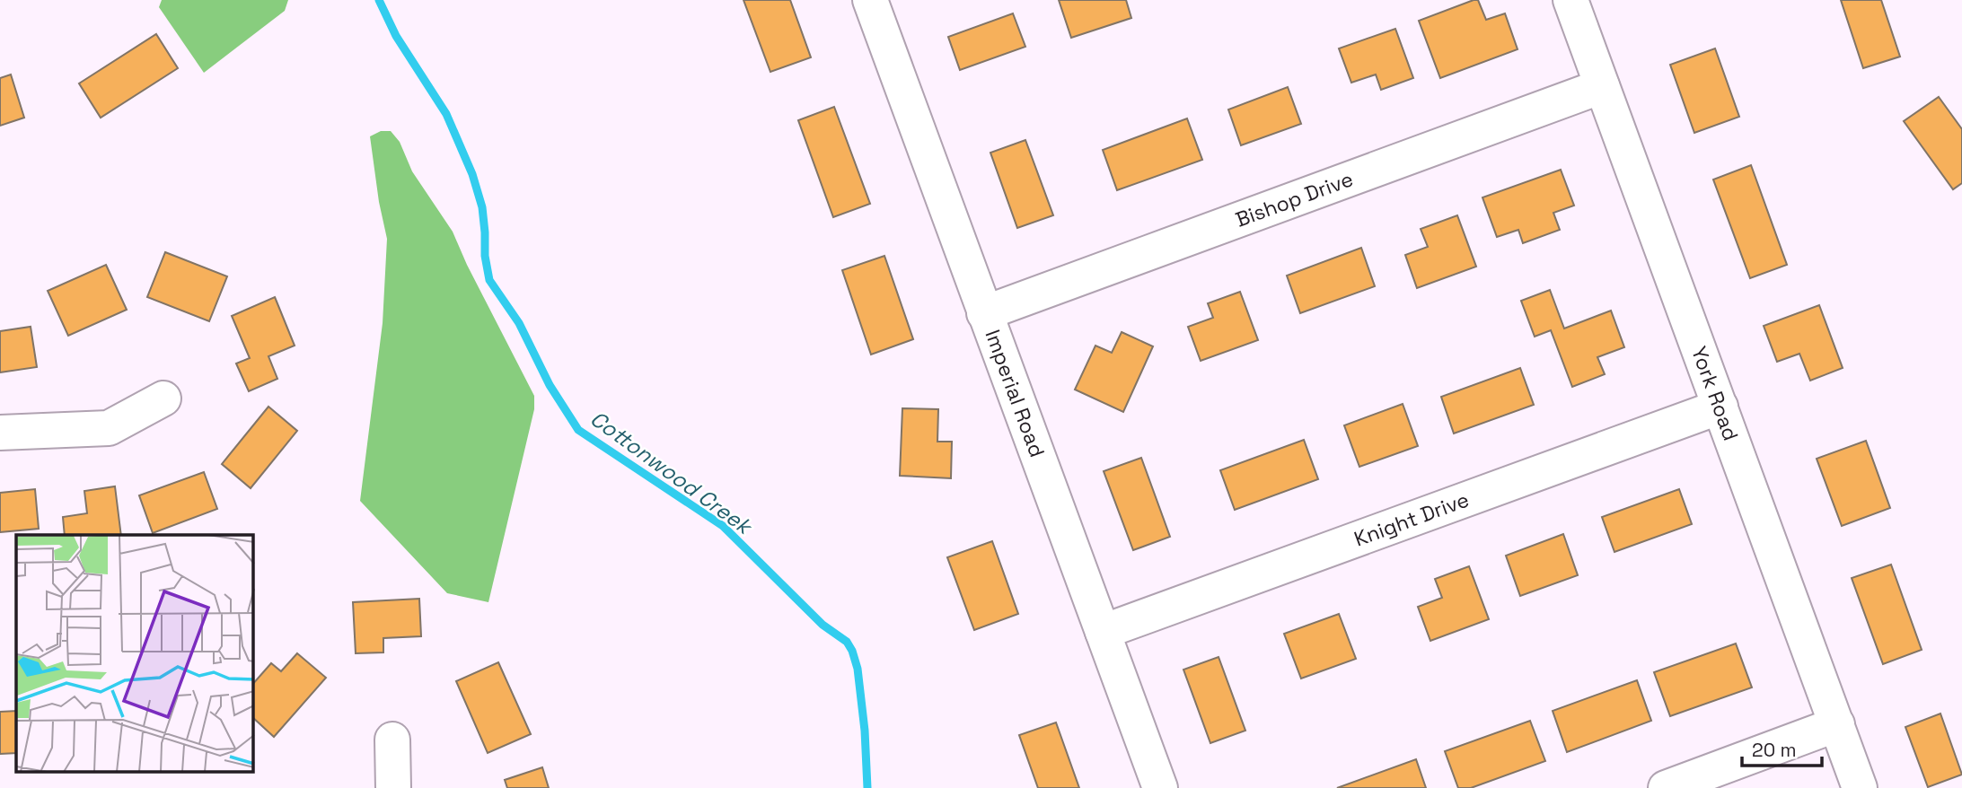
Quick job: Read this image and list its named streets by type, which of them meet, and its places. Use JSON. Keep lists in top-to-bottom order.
{
  "streets": {
    "street": [
      "Bishop Drive",
      "Imperial Road",
      "York Road",
      "Knight Drive"
    ]
  },
  "crossings": [
    ["Bishop Drive", "Imperial Road"],
    ["Bishop Drive", "York Road"],
    ["Imperial Road", "Knight Drive"],
    ["York Road", "Knight Drive"]
  ],
  "water": ["Cottonwood Creek"],
  "scale_bar": "20 m"
}
